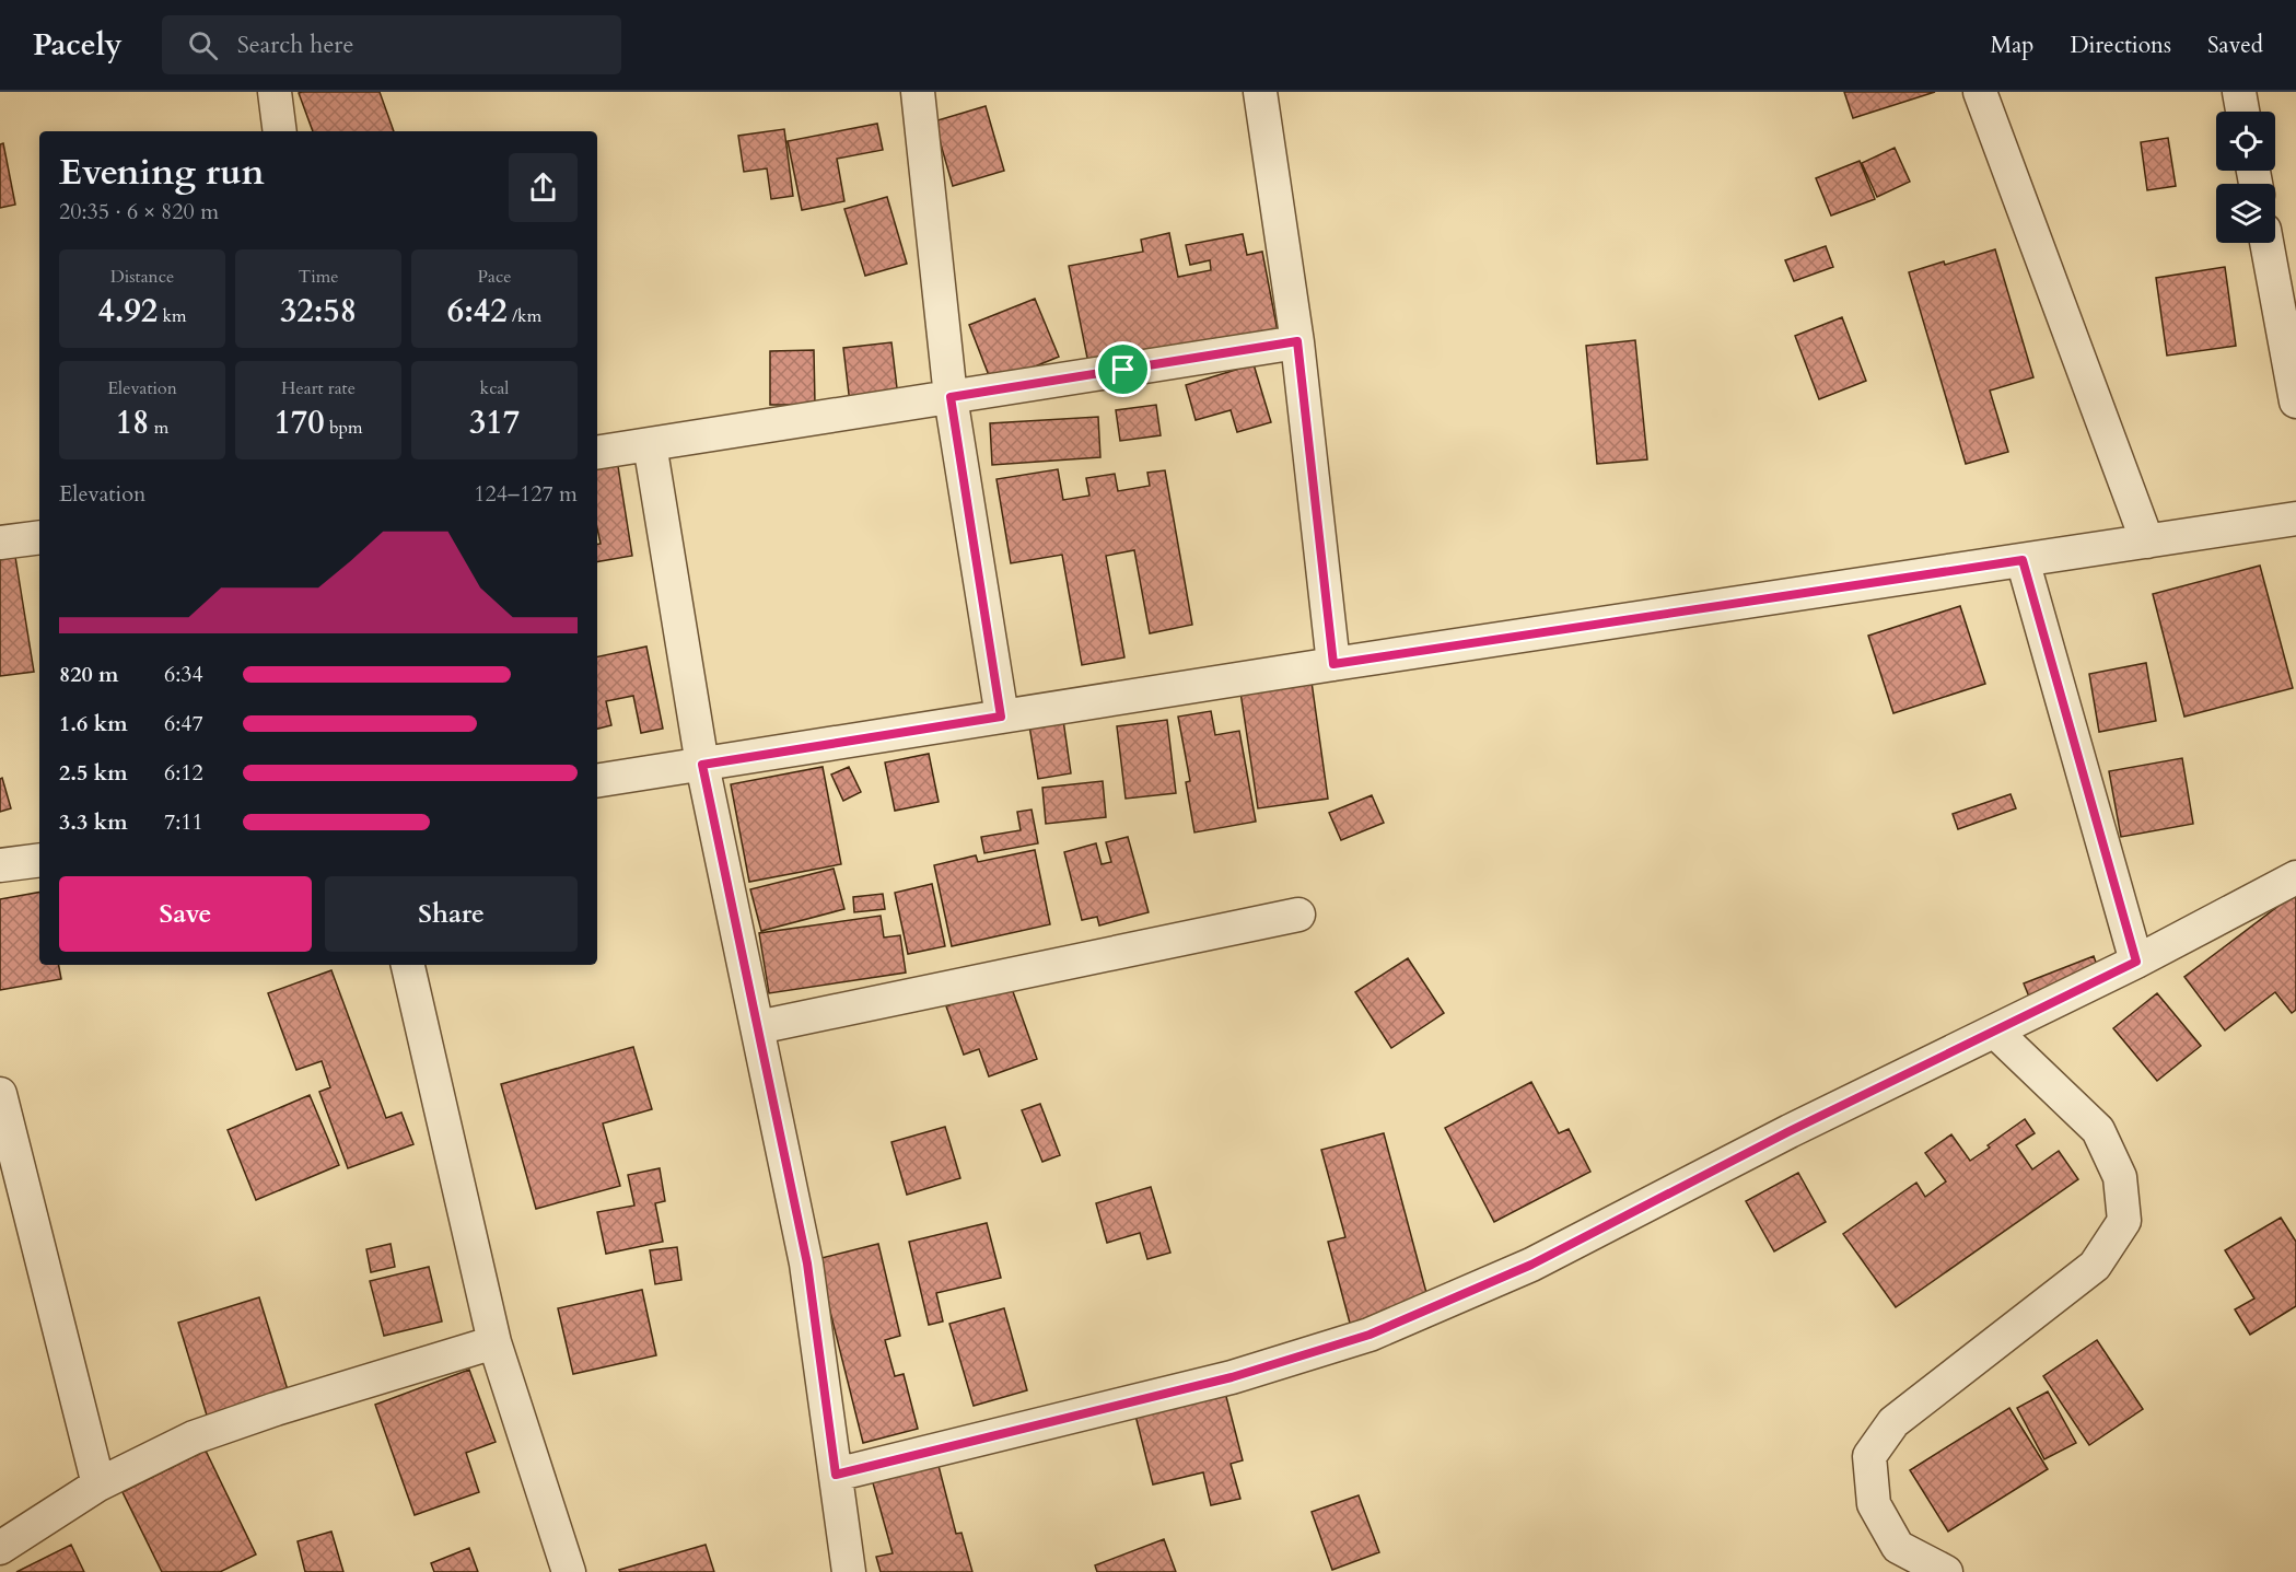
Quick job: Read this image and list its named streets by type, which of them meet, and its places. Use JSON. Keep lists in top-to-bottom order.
{
  "page": {
    "header": "Pacely",
    "search": "Search here",
    "nav": ["Map", "Directions", "Saved"],
    "heading": ["Evening run", "20:35 · 6 × 820 m"],
    "stats": [
      ["Distance", "4.92 km"],
      ["Time", "32:58"],
      ["Pace", "6:42 /km"],
      ["Elevation", "18 m"],
      ["Heart rate", "170 bpm"],
      ["kcal", "317"]
    ],
    "chart": ["Elevation", "124–127 m"],
    "list": [
      {
        "name": "820 m",
        "note": "6:34"
      },
      {
        "name": "1.6 km",
        "note": "6:47"
      },
      {
        "name": "2.5 km",
        "note": "6:12"
      },
      {
        "name": "3.3 km",
        "note": "7:11"
      }
    ],
    "buttons": ["Save", "Share"]
  }
}
